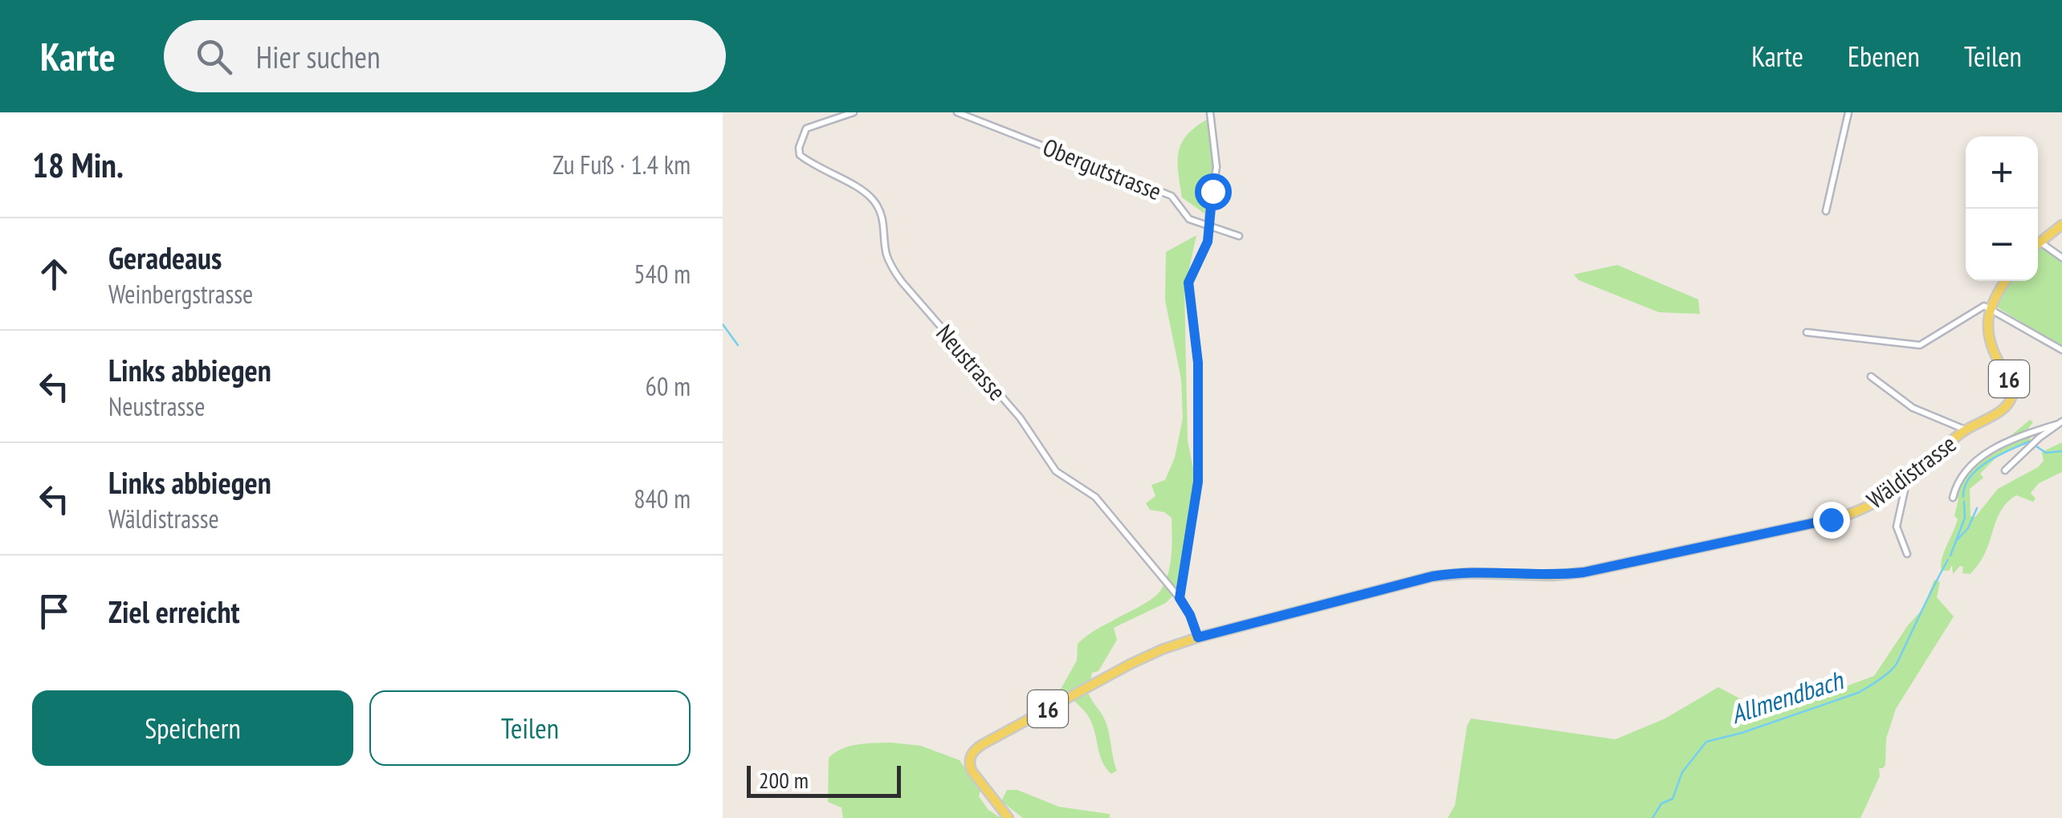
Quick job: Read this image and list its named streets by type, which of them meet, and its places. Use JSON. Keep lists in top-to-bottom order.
{
  "streets": {
    "main road": ["16", "Wäldistrasse"],
    "street": ["Obergutstrasse", "Neustrasse"]
  },
  "crossings": [
    ["Neustrasse", "16"],
    ["Neustrasse", "Wäldistrasse"],
    ["16", "Wäldistrasse"]
  ],
  "water": ["Allmendbach"],
  "scale_bar": "200 m",
  "page": {
    "header": "Karte",
    "search": "Hier suchen",
    "nav": ["Karte", "Ebenen", "Teilen"],
    "heading": ["18 Min.", "Zu Fuß · 1.4 km"],
    "map_buttons": ["+", "−"],
    "list": [
      ["Geradeaus", "Weinbergstrasse", "540 m"],
      ["Links abbiegen", "Neustrasse", "60 m"],
      ["Links abbiegen", "Wäldistrasse", "840 m"],
      "Ziel erreicht"
    ],
    "buttons": ["Speichern", "Teilen"],
    "scale": "200 m"
  }
}
